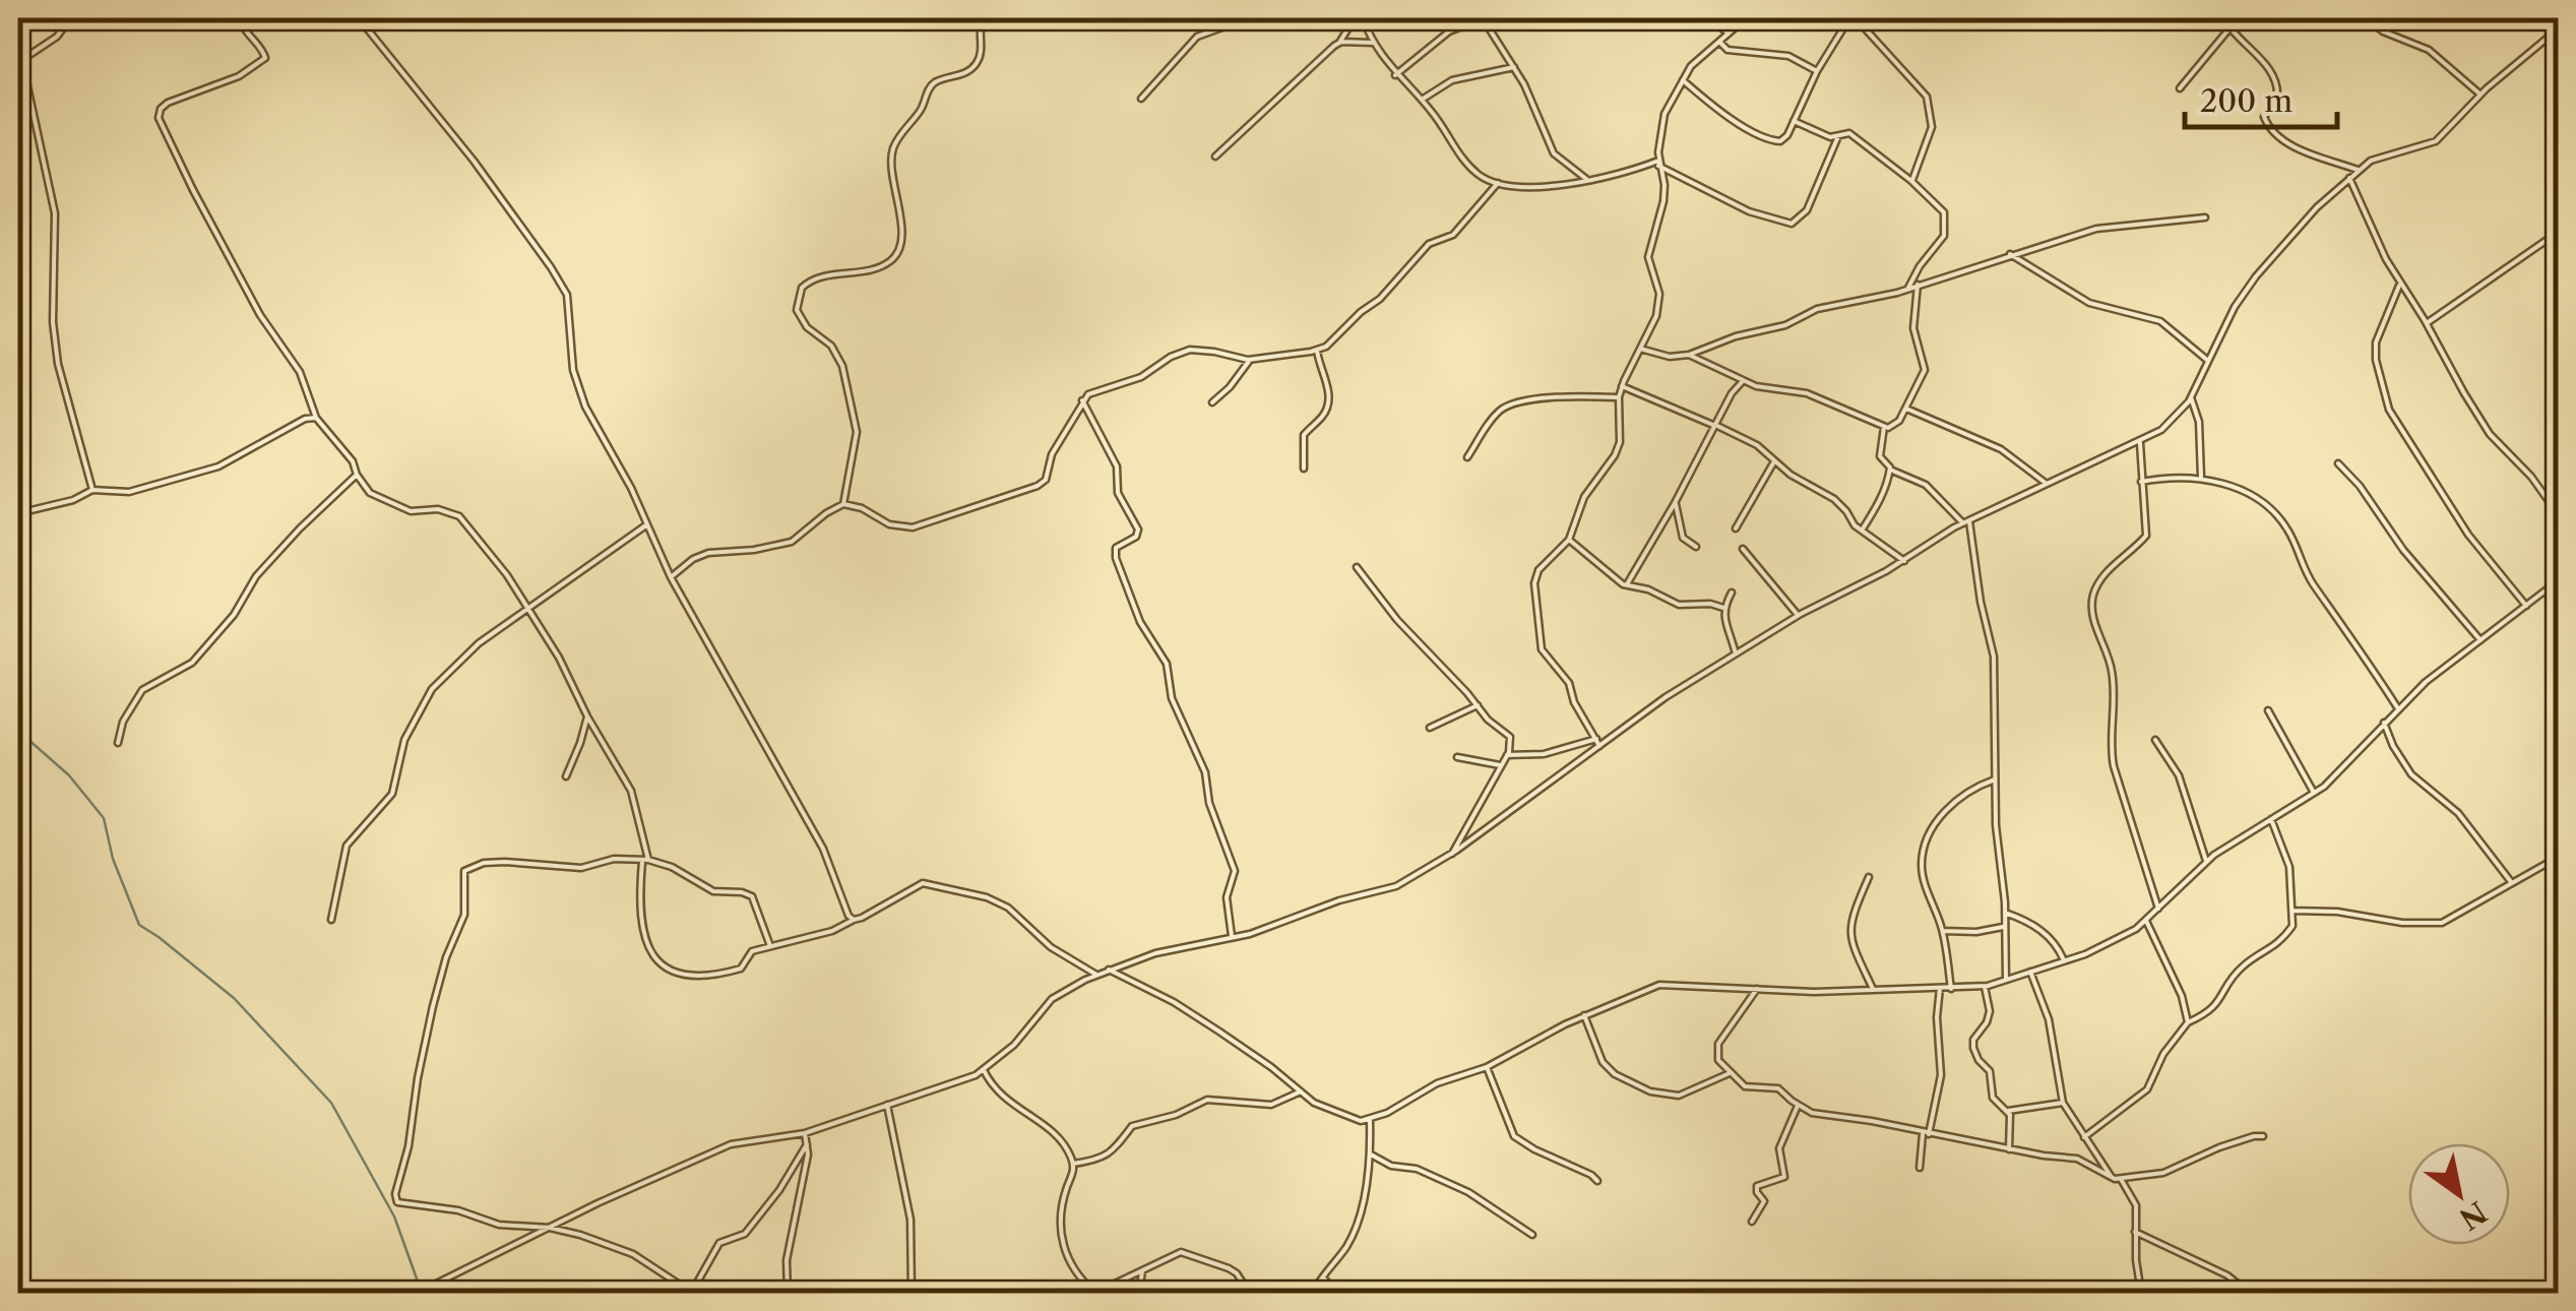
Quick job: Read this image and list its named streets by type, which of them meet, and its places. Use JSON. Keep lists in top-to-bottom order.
{
  "scale_bar": "200 m",
  "north": "bottom right"
}
